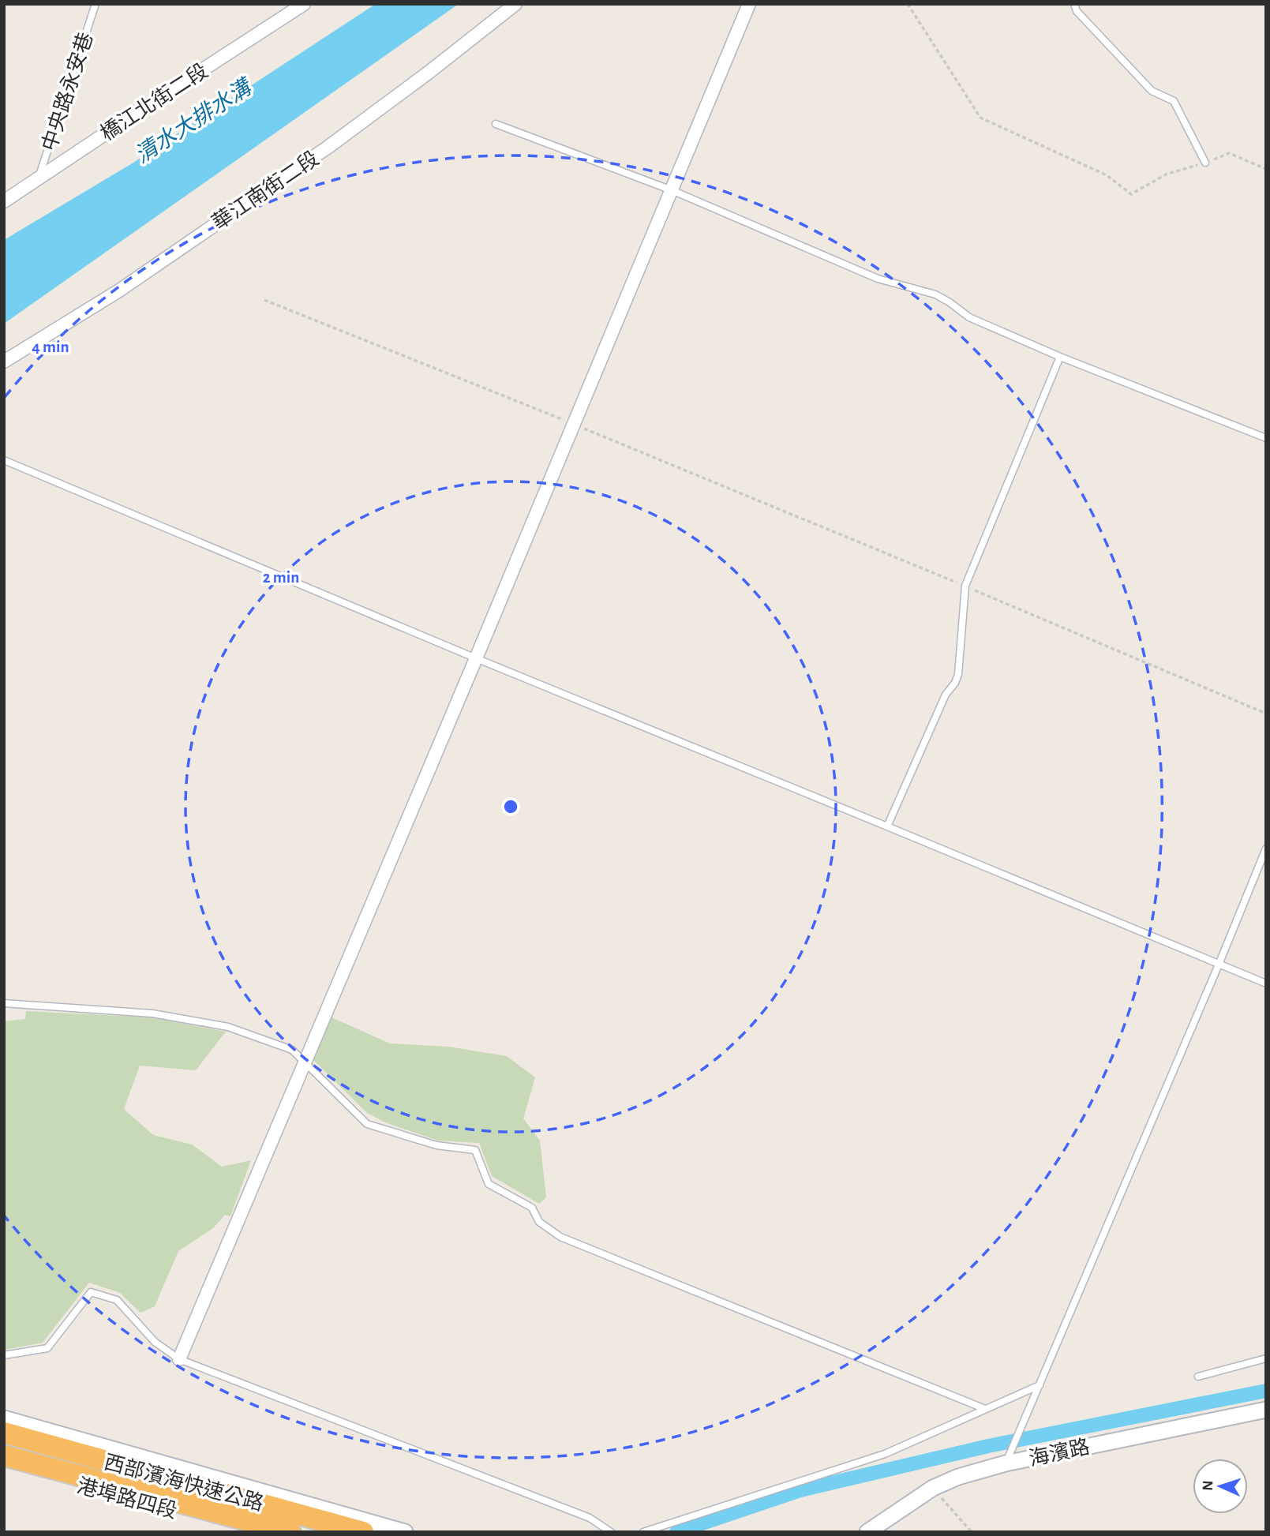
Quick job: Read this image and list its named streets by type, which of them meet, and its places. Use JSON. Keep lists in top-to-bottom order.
{
  "streets": {
    "highway": ["西部濱海快速公路"],
    "street": [
      "橋江北街二段",
      "華江南街二段",
      "海濱路",
      "港埠路四段"
    ],
    "lane": ["中央路永安巷"]
  },
  "crossings": [
    ["中央路永安巷", "橋江北街二段"]
  ],
  "water": ["清水大排水溝"],
  "north": "left",
  "rings": ["4 min", "2 min"]
}
